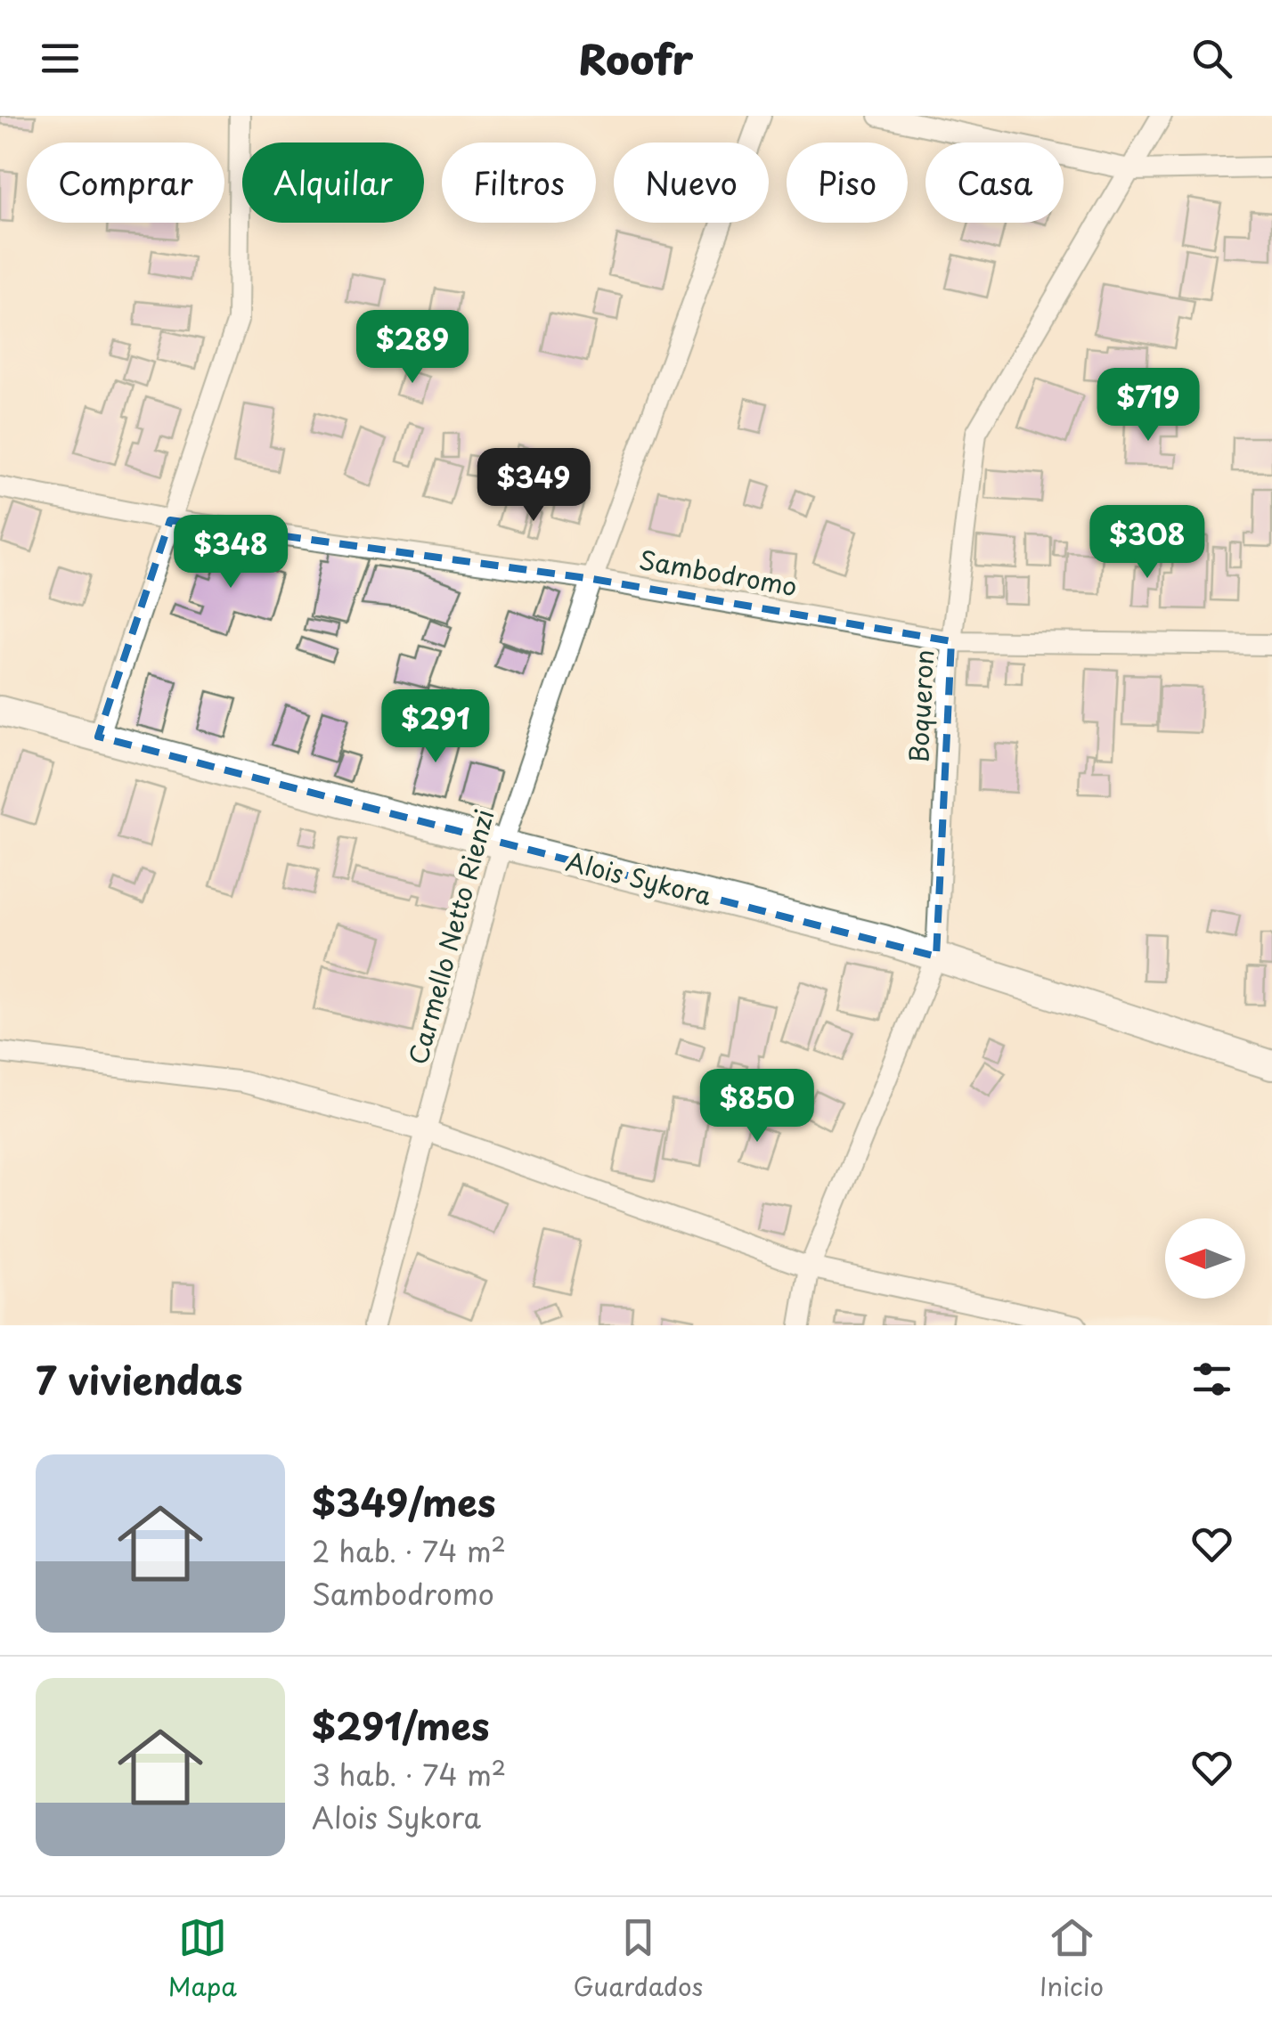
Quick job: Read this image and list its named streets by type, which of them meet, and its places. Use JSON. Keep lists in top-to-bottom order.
{
  "streets": {
    "street": [
      "Sambodromo",
      "Boqueron",
      "Alois Sykora",
      "Carmello Netto Rienzi"
    ]
  },
  "crossings": [
    ["Sambodromo", "Boqueron"],
    ["Sambodromo", "Carmello Netto Rienzi"],
    ["Boqueron", "Alois Sykora"],
    ["Alois Sykora", "Carmello Netto Rienzi"]
  ],
  "north": "left",
  "page": {
    "header": "Roofr",
    "chip": [
      "Comprar",
      "Alquilar",
      "Filtros",
      "Nuevo",
      "Piso",
      "Casa"
    ],
    "price": [
      "$289",
      "$719",
      "$349",
      "$308",
      "$348",
      "$291",
      "$850"
    ],
    "heading": "7 viviendas",
    "list": [
      {
        "name": "$349/mes",
        "note": "2 hab. · 74 m² · Sambodromo"
      },
      {
        "name": "$291/mes",
        "note": "3 hab. · 74 m² · Alois Sykora"
      }
    ],
    "tabs": ["Mapa", "Guardados", "Inicio"]
  }
}
